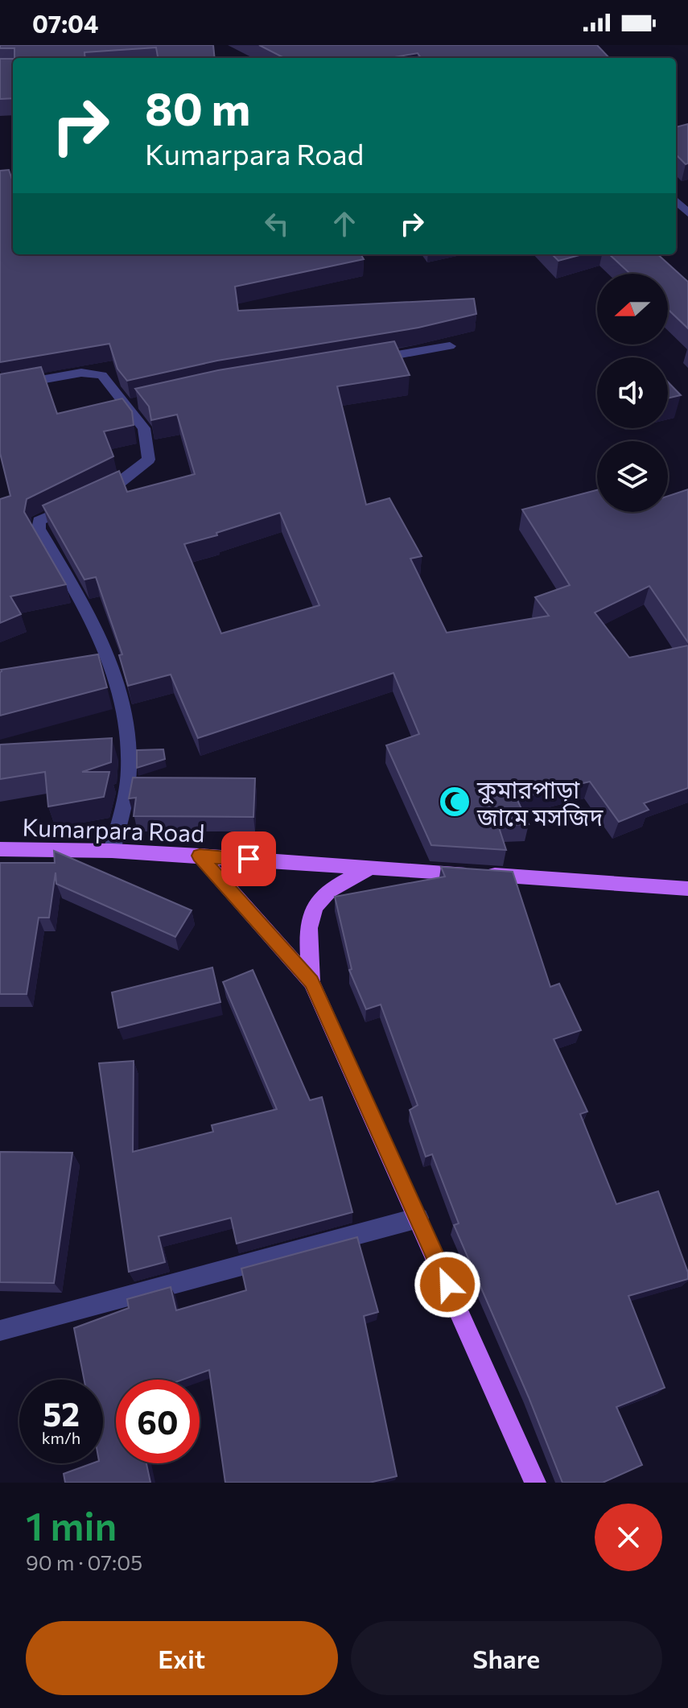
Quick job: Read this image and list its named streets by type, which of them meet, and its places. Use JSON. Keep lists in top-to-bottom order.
{
  "streets": {
    "main road": ["Kumarpara Road"]
  },
  "places": {
    "mosque": ["কুমারপাড়া জামে মসজিদ"]
  },
  "north": "left",
  "page": {
    "status": "07:04",
    "turn": ["80 m", "Kumarpara Road"],
    "speed": "52 km/h",
    "limit": "60",
    "heading": ["1 min", "90 m · 07:05"],
    "buttons": ["Exit", "Share"]
  }
}
